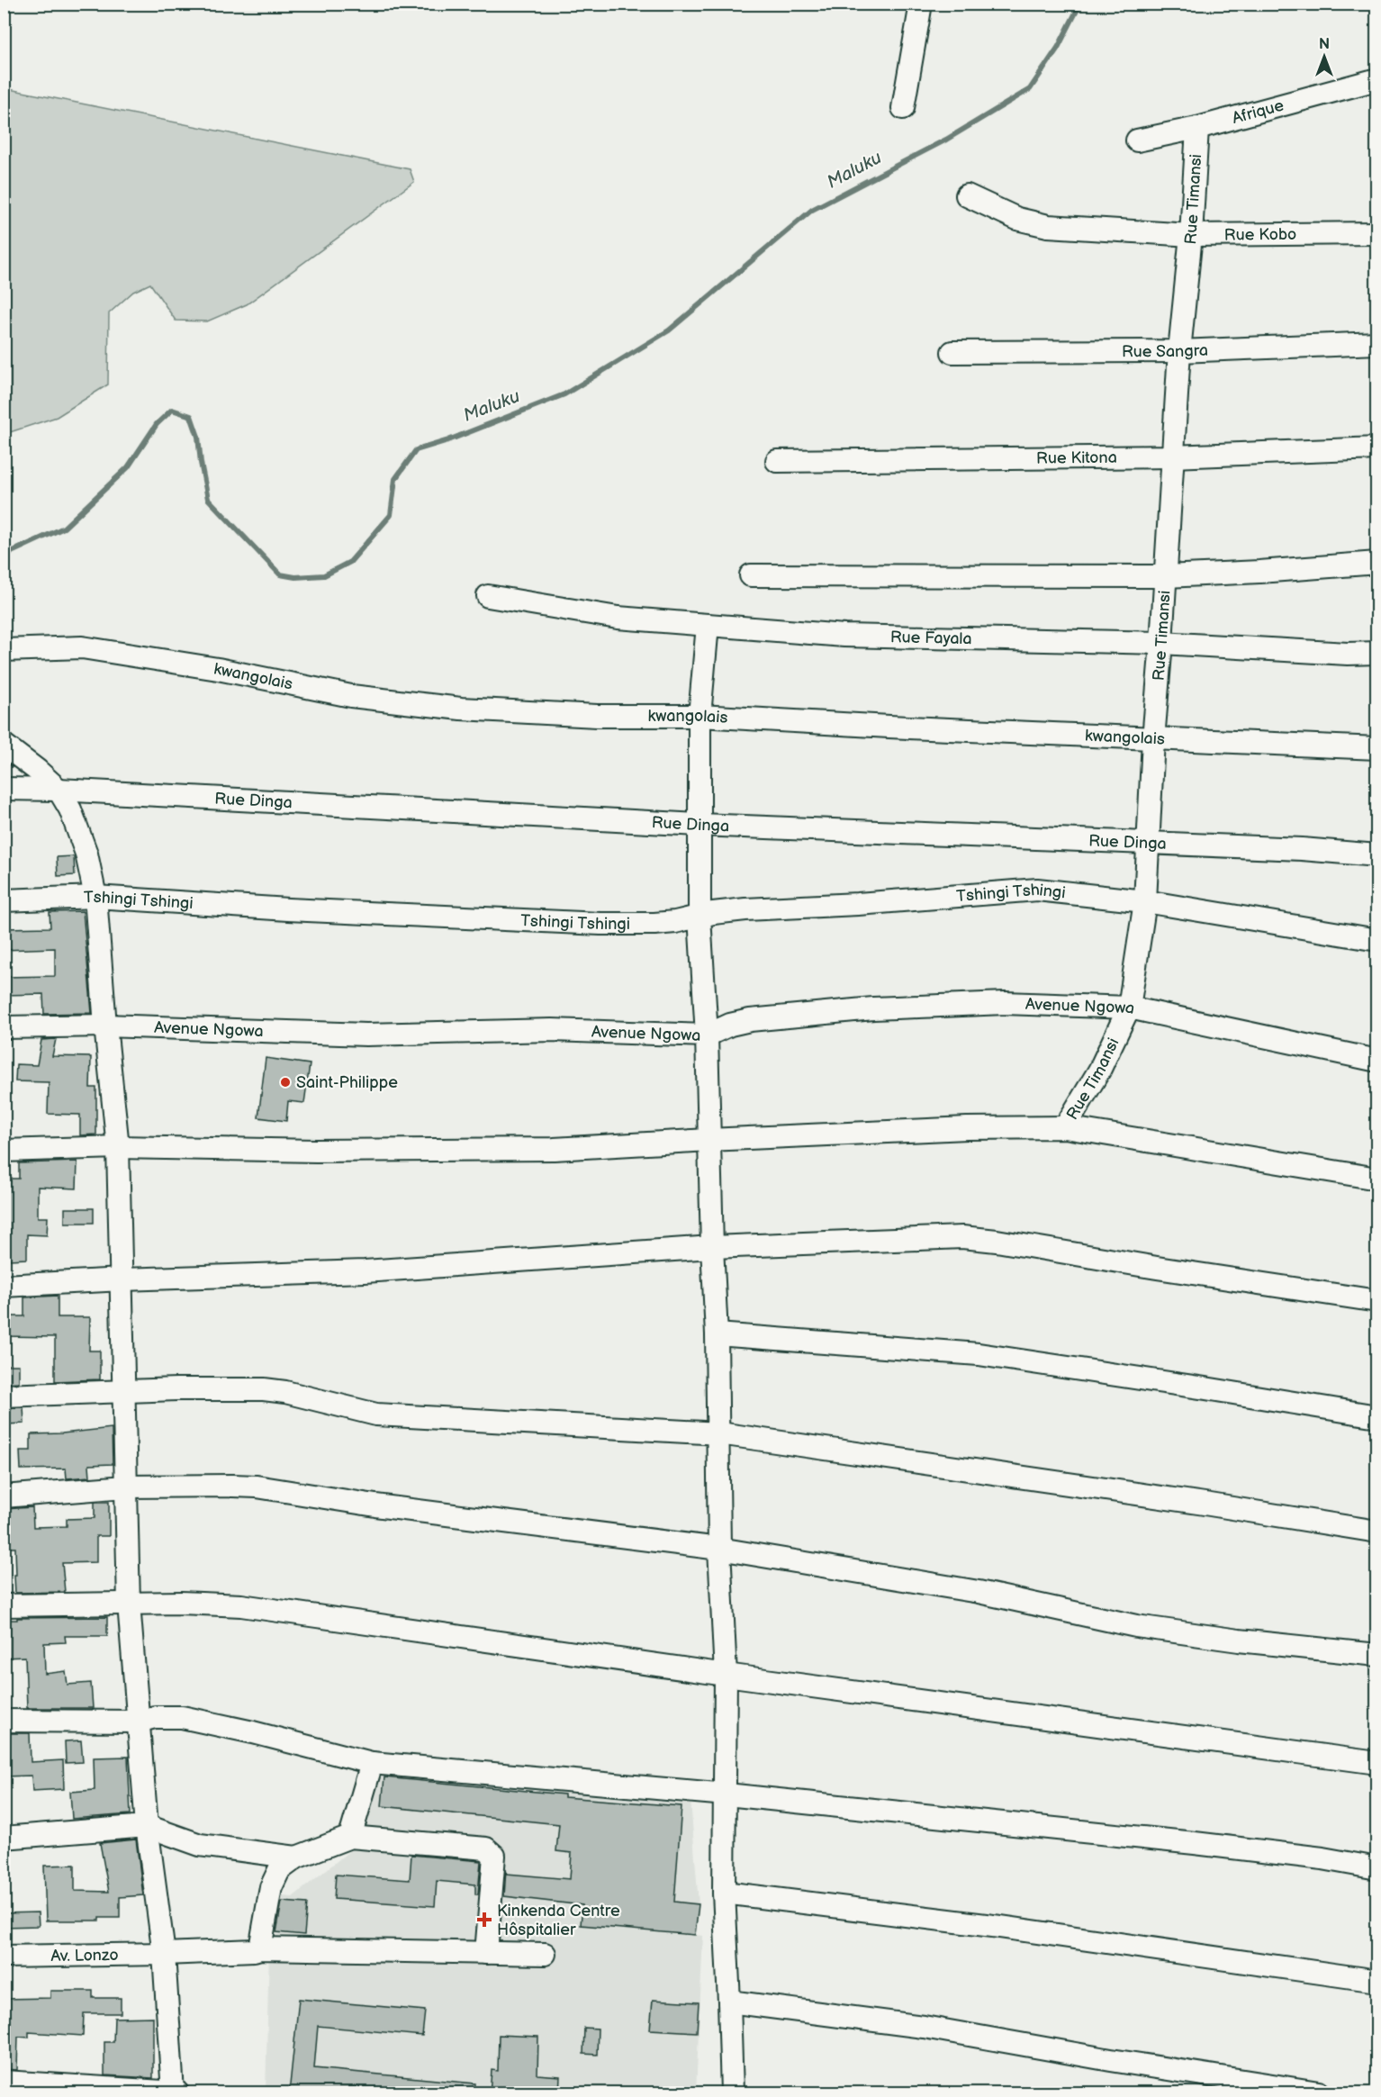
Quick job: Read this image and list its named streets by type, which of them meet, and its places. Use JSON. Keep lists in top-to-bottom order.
{
  "streets": {
    "street": [
      "Afrique",
      "Rue Timansi",
      "Rue Kobo",
      "Rue Sangra",
      "Rue Kitona",
      "Rue Fayala",
      "kwangolais",
      "Rue Dinga",
      "Tshingi Tshingi",
      "Avenue Ngowa",
      "Av. Lonzo"
    ]
  },
  "crossings": [
    ["Afrique", "Rue Timansi"],
    ["Rue Timansi", "Rue Kobo"],
    ["Rue Timansi", "Rue Sangra"],
    ["Rue Timansi", "Rue Kitona"],
    ["Rue Timansi", "Rue Fayala"],
    ["Rue Timansi", "kwangolais"],
    ["Rue Timansi", "Rue Dinga"],
    ["Rue Timansi", "Tshingi Tshingi"],
    ["Rue Timansi", "Avenue Ngowa"]
  ],
  "water": ["Maluku"],
  "places": {
    "other": ["Saint-Philippe"],
    "health": ["Kinkenda Centre Hôspitalier"]
  },
  "north": "top"
}
